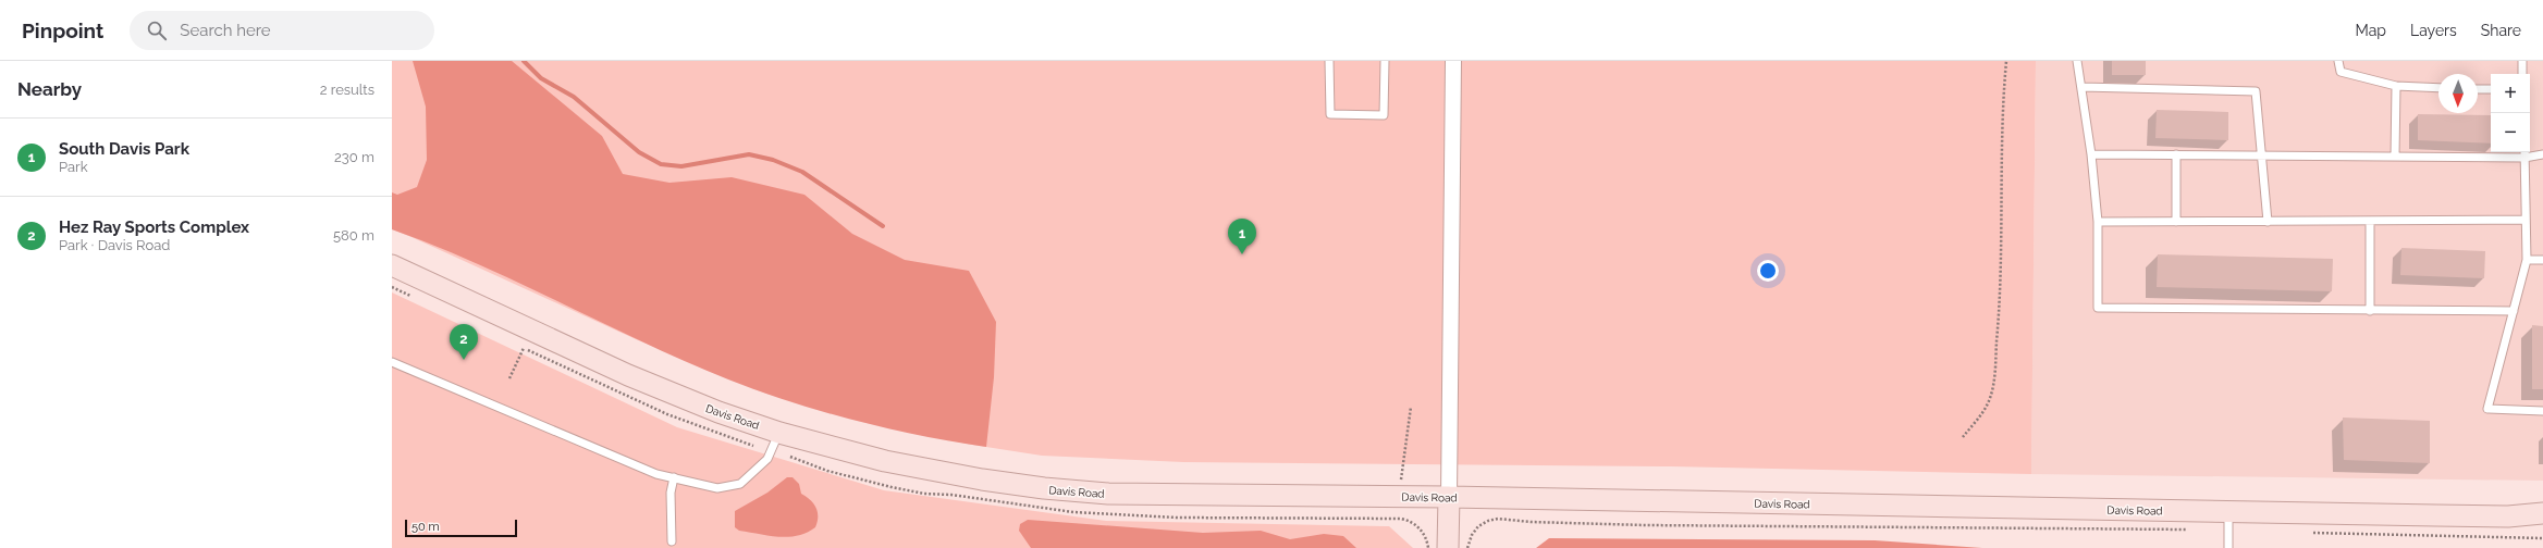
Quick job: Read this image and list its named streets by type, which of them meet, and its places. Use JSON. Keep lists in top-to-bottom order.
{
  "streets": {
    "street": ["Davis Road"]
  },
  "scale_bar": "50 m",
  "north": "bottom",
  "page": {
    "header": "Pinpoint",
    "search": "Search here",
    "nav": ["Map", "Layers", "Share"],
    "heading": ["Nearby", "2 results"],
    "map_buttons": ["+", "−"],
    "list": [
      {
        "mark": "1",
        "name": "South Davis Park",
        "note": "Park",
        "value": "230 m"
      },
      {
        "mark": "2",
        "name": "Hez Ray Sports Complex",
        "note": "Park · Davis Road",
        "value": "580 m"
      }
    ],
    "pins": ["1", "2"],
    "scale": "50 m"
  }
}
